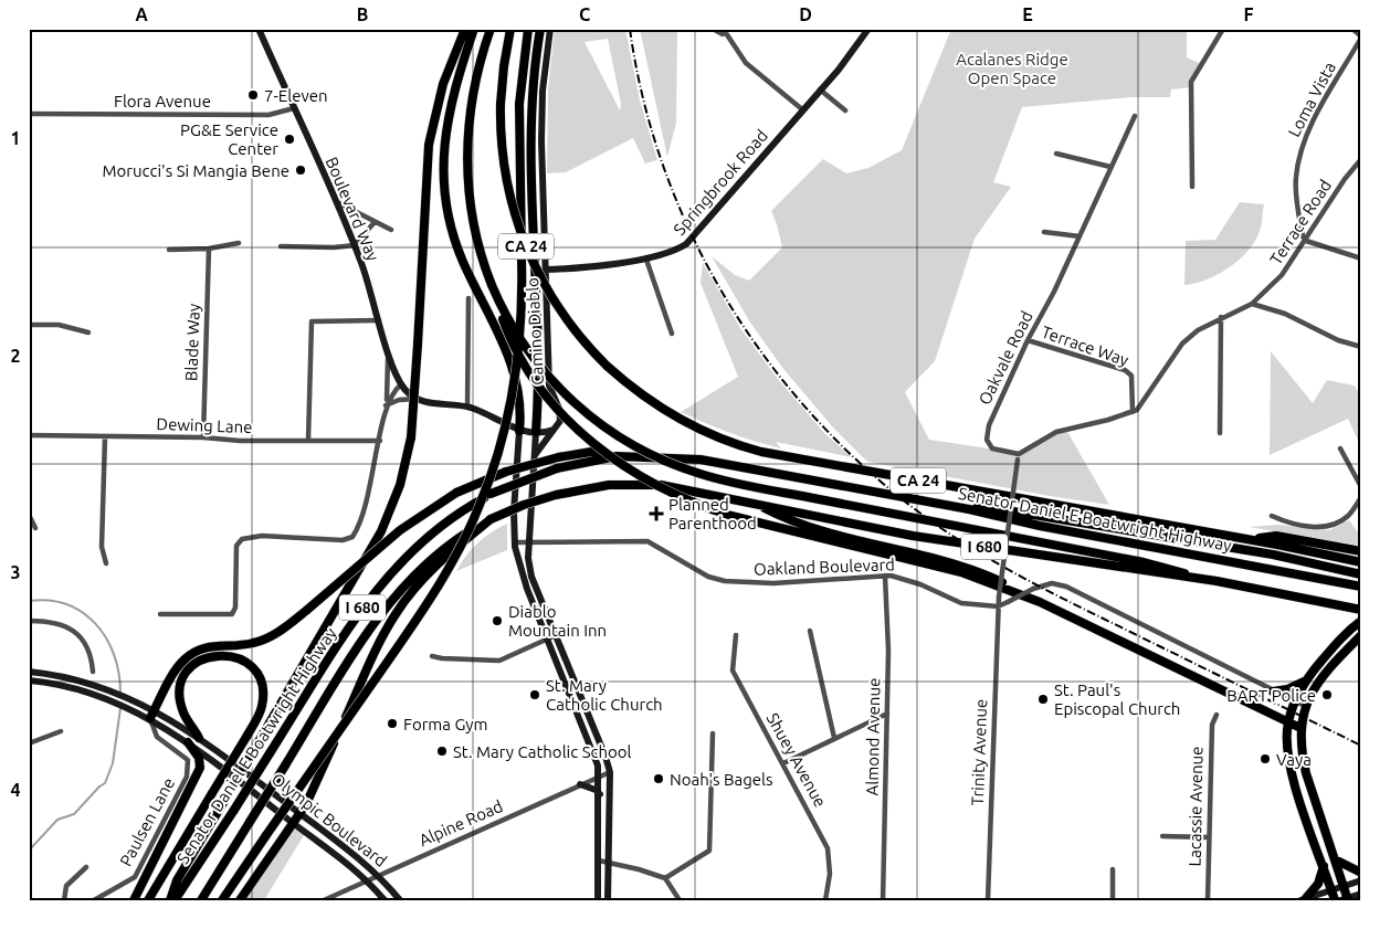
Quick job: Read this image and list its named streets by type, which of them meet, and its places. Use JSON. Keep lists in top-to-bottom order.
{
  "streets": {
    "highway": ["CA 24", "Senator Daniel E Boatwright Highway", "I 680"],
    "main road": [
      "Springbrook Road",
      "Boulevard Way",
      "Camino Diablo",
      "Olympic Boulevard"
    ],
    "street": [
      "Loma Vista",
      "Flora Avenue",
      "Terrace Road",
      "Blade Way",
      "Terrace Way",
      "Oakvale Road",
      "Dewing Lane",
      "Oakland Boulevard",
      "Almond Avenue",
      "Trinity Avenue",
      "Shuey Avenue",
      "Lacassie Avenue",
      "Paulsen Lane",
      "Alpine Road"
    ]
  },
  "crossings": [
    ["Loma Vista", "Terrace Road"],
    ["Flora Avenue", "Boulevard Way"],
    ["Springbrook Road", "Camino Diablo"],
    ["Terrace Road", "Terrace Way"],
    ["Blade Way", "Dewing Lane"],
    ["Terrace Way", "Oakvale Road"],
    ["Oakland Boulevard", "Almond Avenue"],
    ["Oakland Boulevard", "Trinity Avenue"],
    ["Olympic Boulevard", "Paulsen Lane"],
    ["Olympic Boulevard", "Alpine Road"]
  ],
  "parks": ["Acalanes Ridge Open Space"],
  "places": {
    "other": [
      "7-Eleven",
      "PG&E Service Center",
      "Morucci's Si Mangia Bene",
      "Diablo Mountain Inn",
      "St. Mary Catholic Church",
      "BART Police",
      "St. Paul's Episcopal Church",
      "Forma Gym",
      "St. Mary Catholic School",
      "Vaya",
      "Noah's Bagels"
    ],
    "health": ["Planned Parenthood"]
  },
  "grid": {
    "columns": [
      "A",
      "B",
      "C",
      "D",
      "E",
      "F"
    ],
    "rows": [
      "1",
      "2",
      "3",
      "4"
    ]
  }
}
